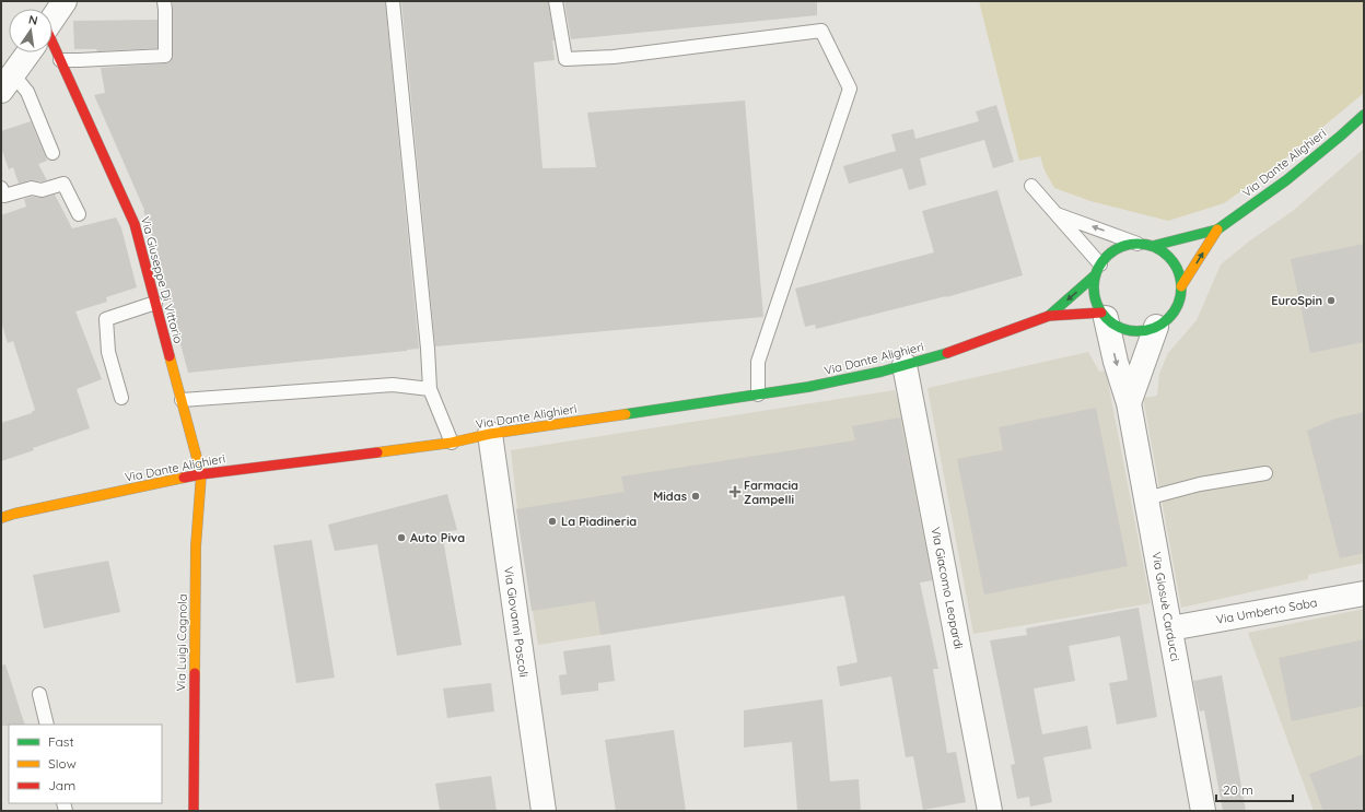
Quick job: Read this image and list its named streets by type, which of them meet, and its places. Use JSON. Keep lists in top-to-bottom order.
{
  "streets": {
    "main road": ["Via Dante Alighieri", "Via Giuseppe Di Vittorio", "Via Luigi Cagnola"],
    "street": [
      "Via Giacomo Leopardi",
      "Via Giosuè Carducci",
      "Via Umberto Saba",
      "Via Giovanni Pascoli"
    ]
  },
  "crossings": [
    ["Via Dante Alighieri", "Via Giuseppe Di Vittorio"],
    ["Via Dante Alighieri", "Via Giacomo Leopardi"],
    ["Via Dante Alighieri", "Via Giosuè Carducci"],
    ["Via Dante Alighieri", "Via Giovanni Pascoli"],
    ["Via Dante Alighieri", "Via Luigi Cagnola"],
    ["Via Giuseppe Di Vittorio", "Via Luigi Cagnola"],
    ["Via Giosuè Carducci", "Via Umberto Saba"]
  ],
  "places": {
    "other": [
      "EuroSpin",
      "Midas",
      "La Piadineria",
      "Auto Piva"
    ],
    "health": ["Farmacia Zampelli"]
  },
  "legend": ["Fast", "Slow", "Jam"],
  "scale_bar": "20 m",
  "north": "top"
}
